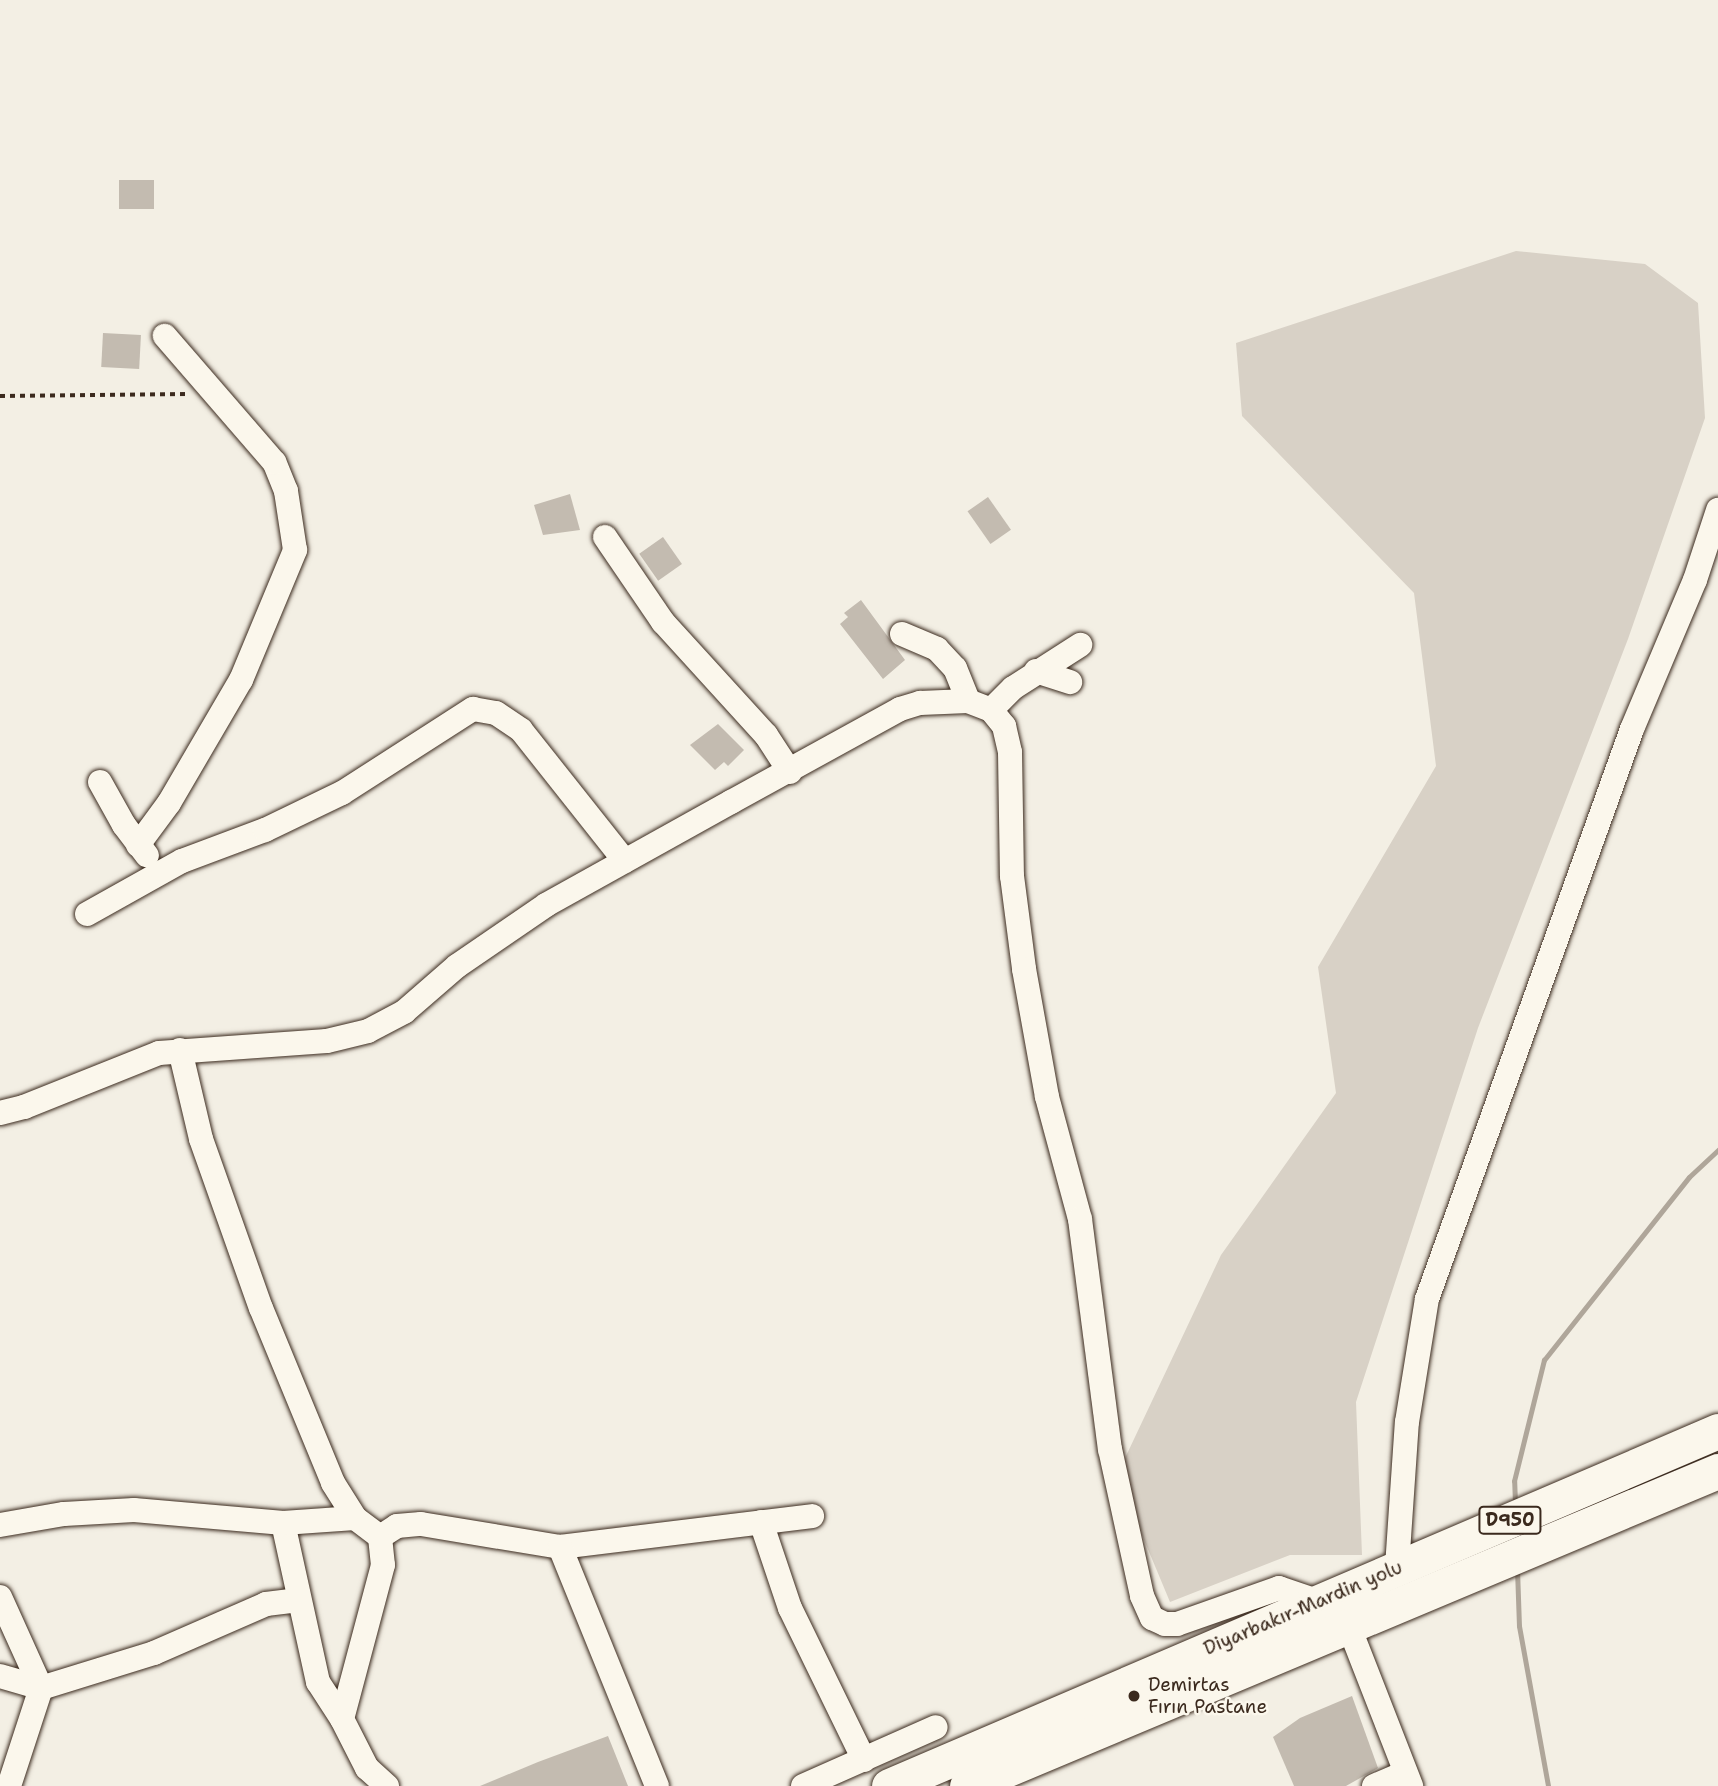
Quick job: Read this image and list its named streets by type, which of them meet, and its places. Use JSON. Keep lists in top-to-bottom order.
{
  "streets": {
    "highway": ["D950", "Diyarbakır-Mardin yolu"]
  },
  "places": ["Demirtas Fırın Pastane"]
}
